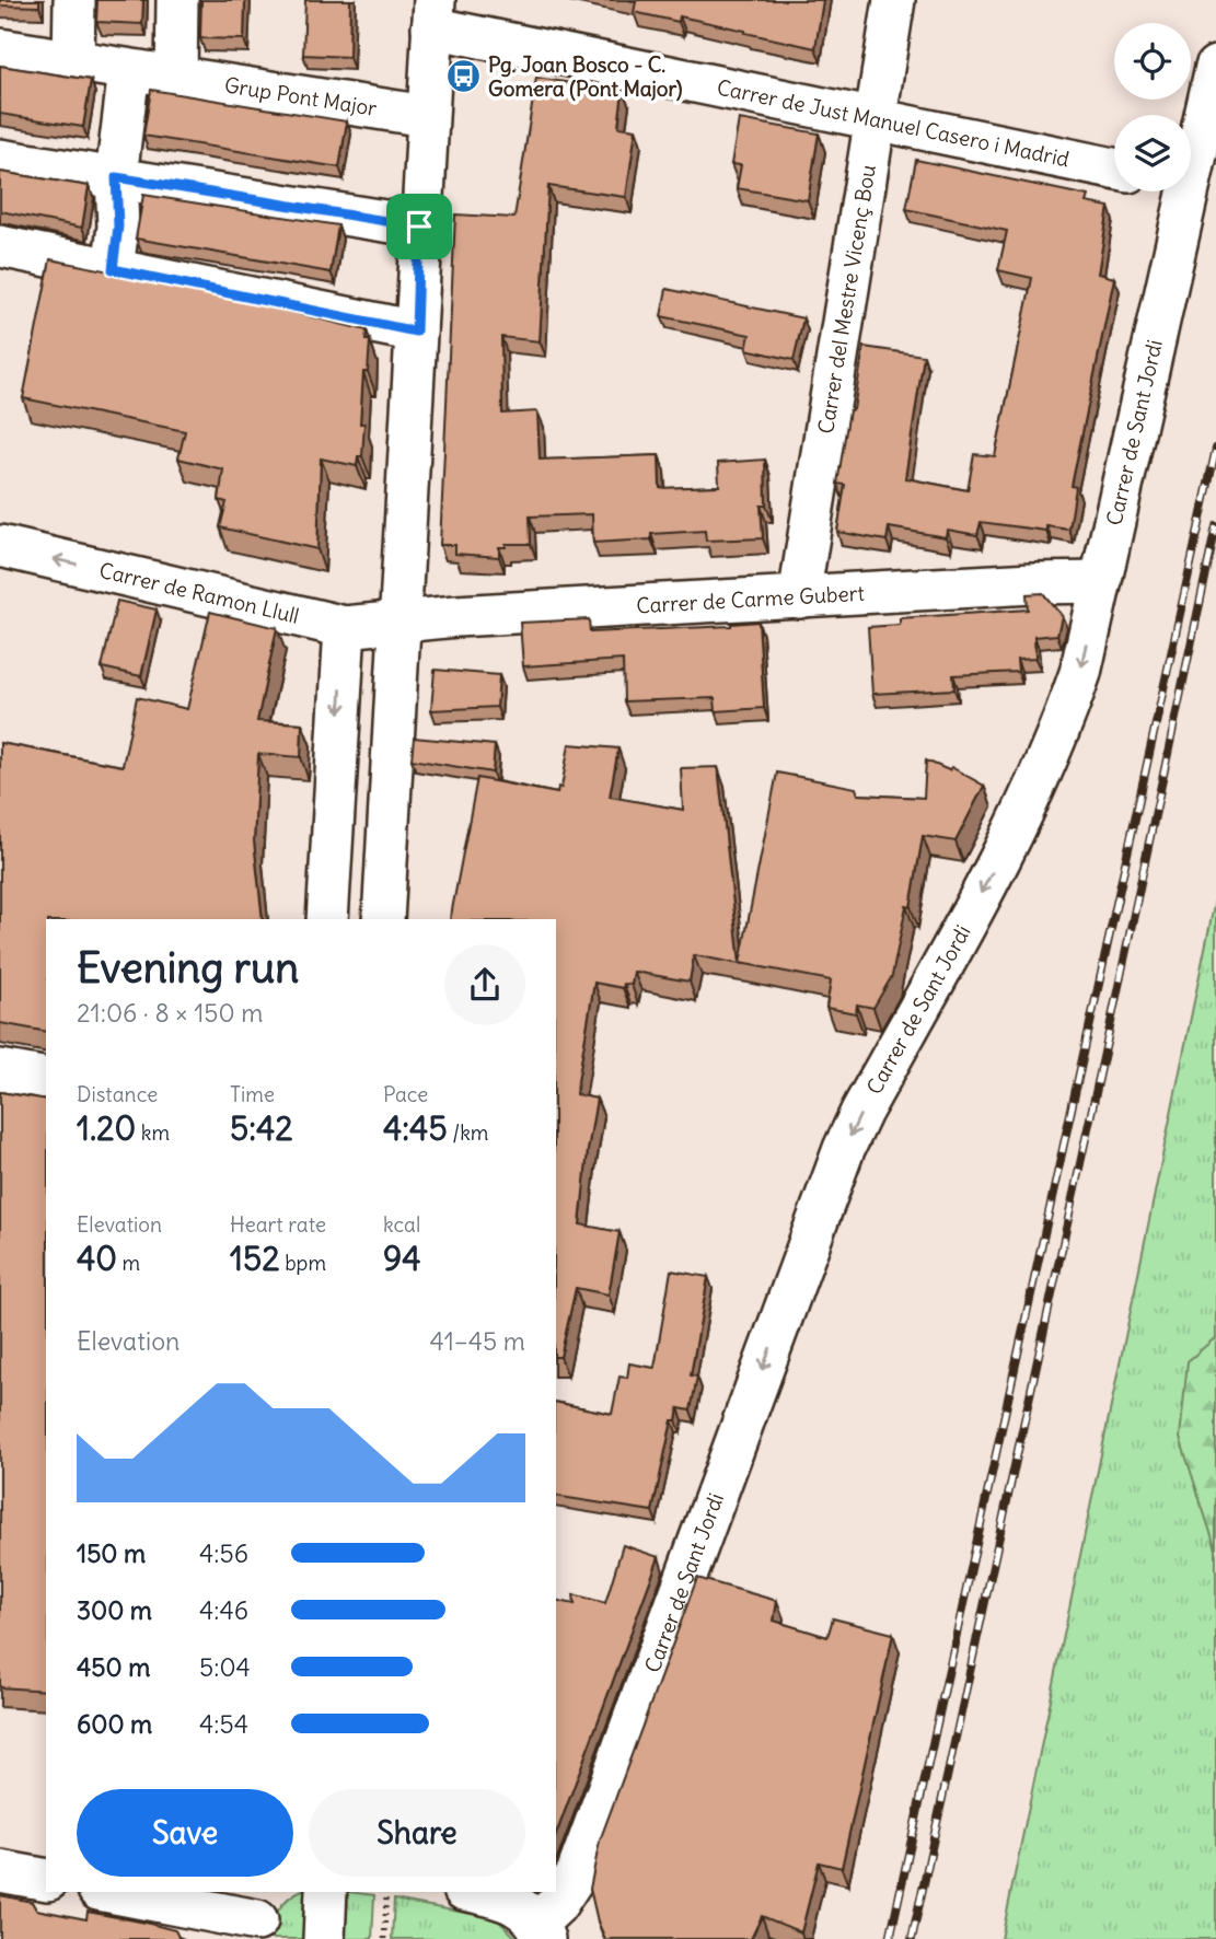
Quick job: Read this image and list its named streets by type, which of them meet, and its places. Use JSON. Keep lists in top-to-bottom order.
{
  "streets": {
    "street": [
      "Grup Pont Major",
      "Carrer de Just Manuel Casero i Madrid",
      "Carrer del Mestre Vicenç Bou",
      "Carrer de Sant Jordi",
      "Carrer de Ramon Llull",
      "Carrer de Carme Gubert"
    ]
  },
  "crossings": [
    ["Carrer de Just Manuel Casero i Madrid", "Carrer del Mestre Vicenç Bou"],
    ["Carrer del Mestre Vicenç Bou", "Carrer de Carme Gubert"],
    ["Carrer de Sant Jordi", "Carrer de Carme Gubert"],
    ["Carrer de Ramon Llull", "Carrer de Carme Gubert"]
  ],
  "one_way": ["Carrer de Sant Jordi"],
  "places": {
    "bus stop": ["Pg. Joan Bosco - C. Gomera (Pont Major)"]
  },
  "page": {
    "heading": ["Evening run", "21:06 · 8 × 150 m"],
    "stats": [
      ["Distance", "1.20 km"],
      ["Time", "5:42"],
      ["Pace", "4:45 /km"],
      ["Elevation", "40 m"],
      ["Heart rate", "152 bpm"],
      ["kcal", "94"]
    ],
    "chart": ["Elevation", "41–45 m"],
    "list": [
      {
        "name": "150 m",
        "note": "4:56"
      },
      {
        "name": "300 m",
        "note": "4:46"
      },
      {
        "name": "450 m",
        "note": "5:04"
      },
      {
        "name": "600 m",
        "note": "4:54"
      }
    ],
    "buttons": ["Save", "Share"]
  }
}
